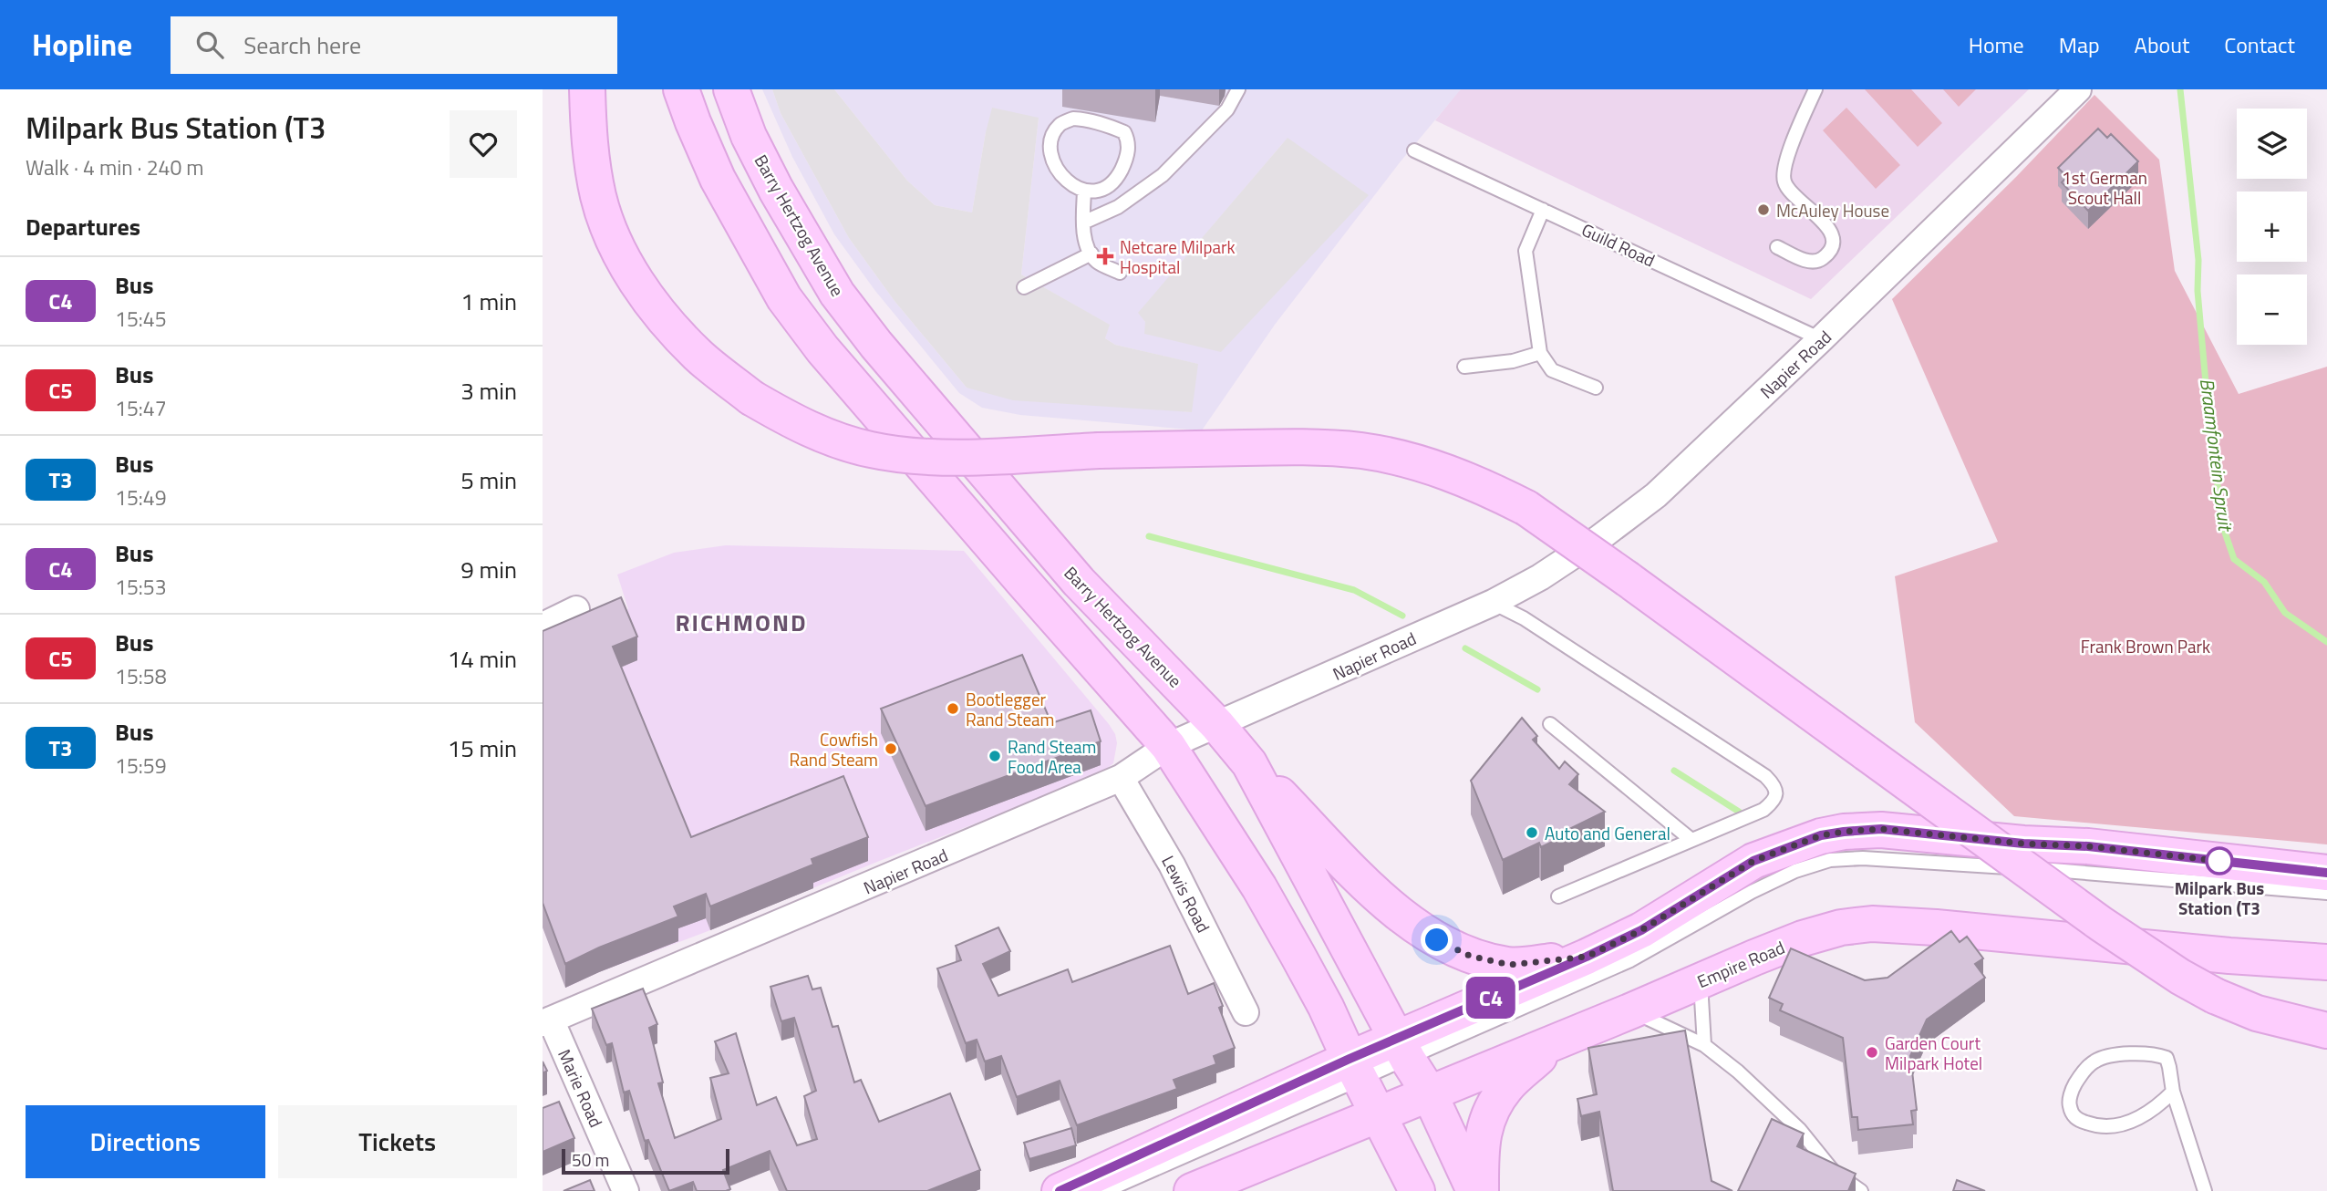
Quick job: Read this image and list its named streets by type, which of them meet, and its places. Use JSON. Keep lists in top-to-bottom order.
{
  "streets": {
    "main road": ["Barry Hertzog Avenue", "Empire Road"],
    "street": ["Napier Road", "Lewis Road", "Marie Road"],
    "lane": ["Guild Road"]
  },
  "crossings": [
    ["Barry Hertzog Avenue", "Napier Road"],
    ["Barry Hertzog Avenue", "Empire Road"],
    ["Guild Road", "Napier Road"],
    ["Napier Road", "Lewis Road"],
    ["Napier Road", "Marie Road"]
  ],
  "districts": ["RICHMOND"],
  "water": ["Braamfontein Spruit"],
  "parks": ["1st German Scout Hall", "Frank Brown Park"],
  "places": {
    "other": [
      "McAuley House",
      "Bootlegger Rand Steam",
      "Cowfish Rand Steam",
      "Rand Steam Food Area",
      "Auto and General",
      "Milpark Bus Station (T3",
      "Garden Court Milpark Hotel"
    ],
    "health": ["Netcare Milpark Hospital"]
  },
  "lines": ["bus line C4"],
  "scale_bar": "50 m",
  "page": {
    "header": "Hopline",
    "search": "Search here",
    "nav": [
      "Home",
      "Map",
      "About",
      "Contact"
    ],
    "heading": [
      ["Milpark Bus Station (T3", "Walk · 4 min · 240 m"],
      "Departures"
    ],
    "on_map": "C4",
    "map_buttons": ["+", "−"],
    "list": [
      {
        "mark": "C4",
        "name": "Bus",
        "note": "15:45",
        "value": "1 min"
      },
      {
        "mark": "C5",
        "name": "Bus",
        "note": "15:47",
        "value": "3 min"
      },
      {
        "mark": "T3",
        "name": "Bus",
        "note": "15:49",
        "value": "5 min"
      },
      {
        "mark": "C4",
        "name": "Bus",
        "note": "15:53",
        "value": "9 min"
      },
      {
        "mark": "C5",
        "name": "Bus",
        "note": "15:58",
        "value": "14 min"
      },
      {
        "mark": "T3",
        "name": "Bus",
        "note": "15:59",
        "value": "15 min"
      }
    ],
    "buttons": ["Directions", "Tickets"],
    "scale": "50 m"
  }
}
